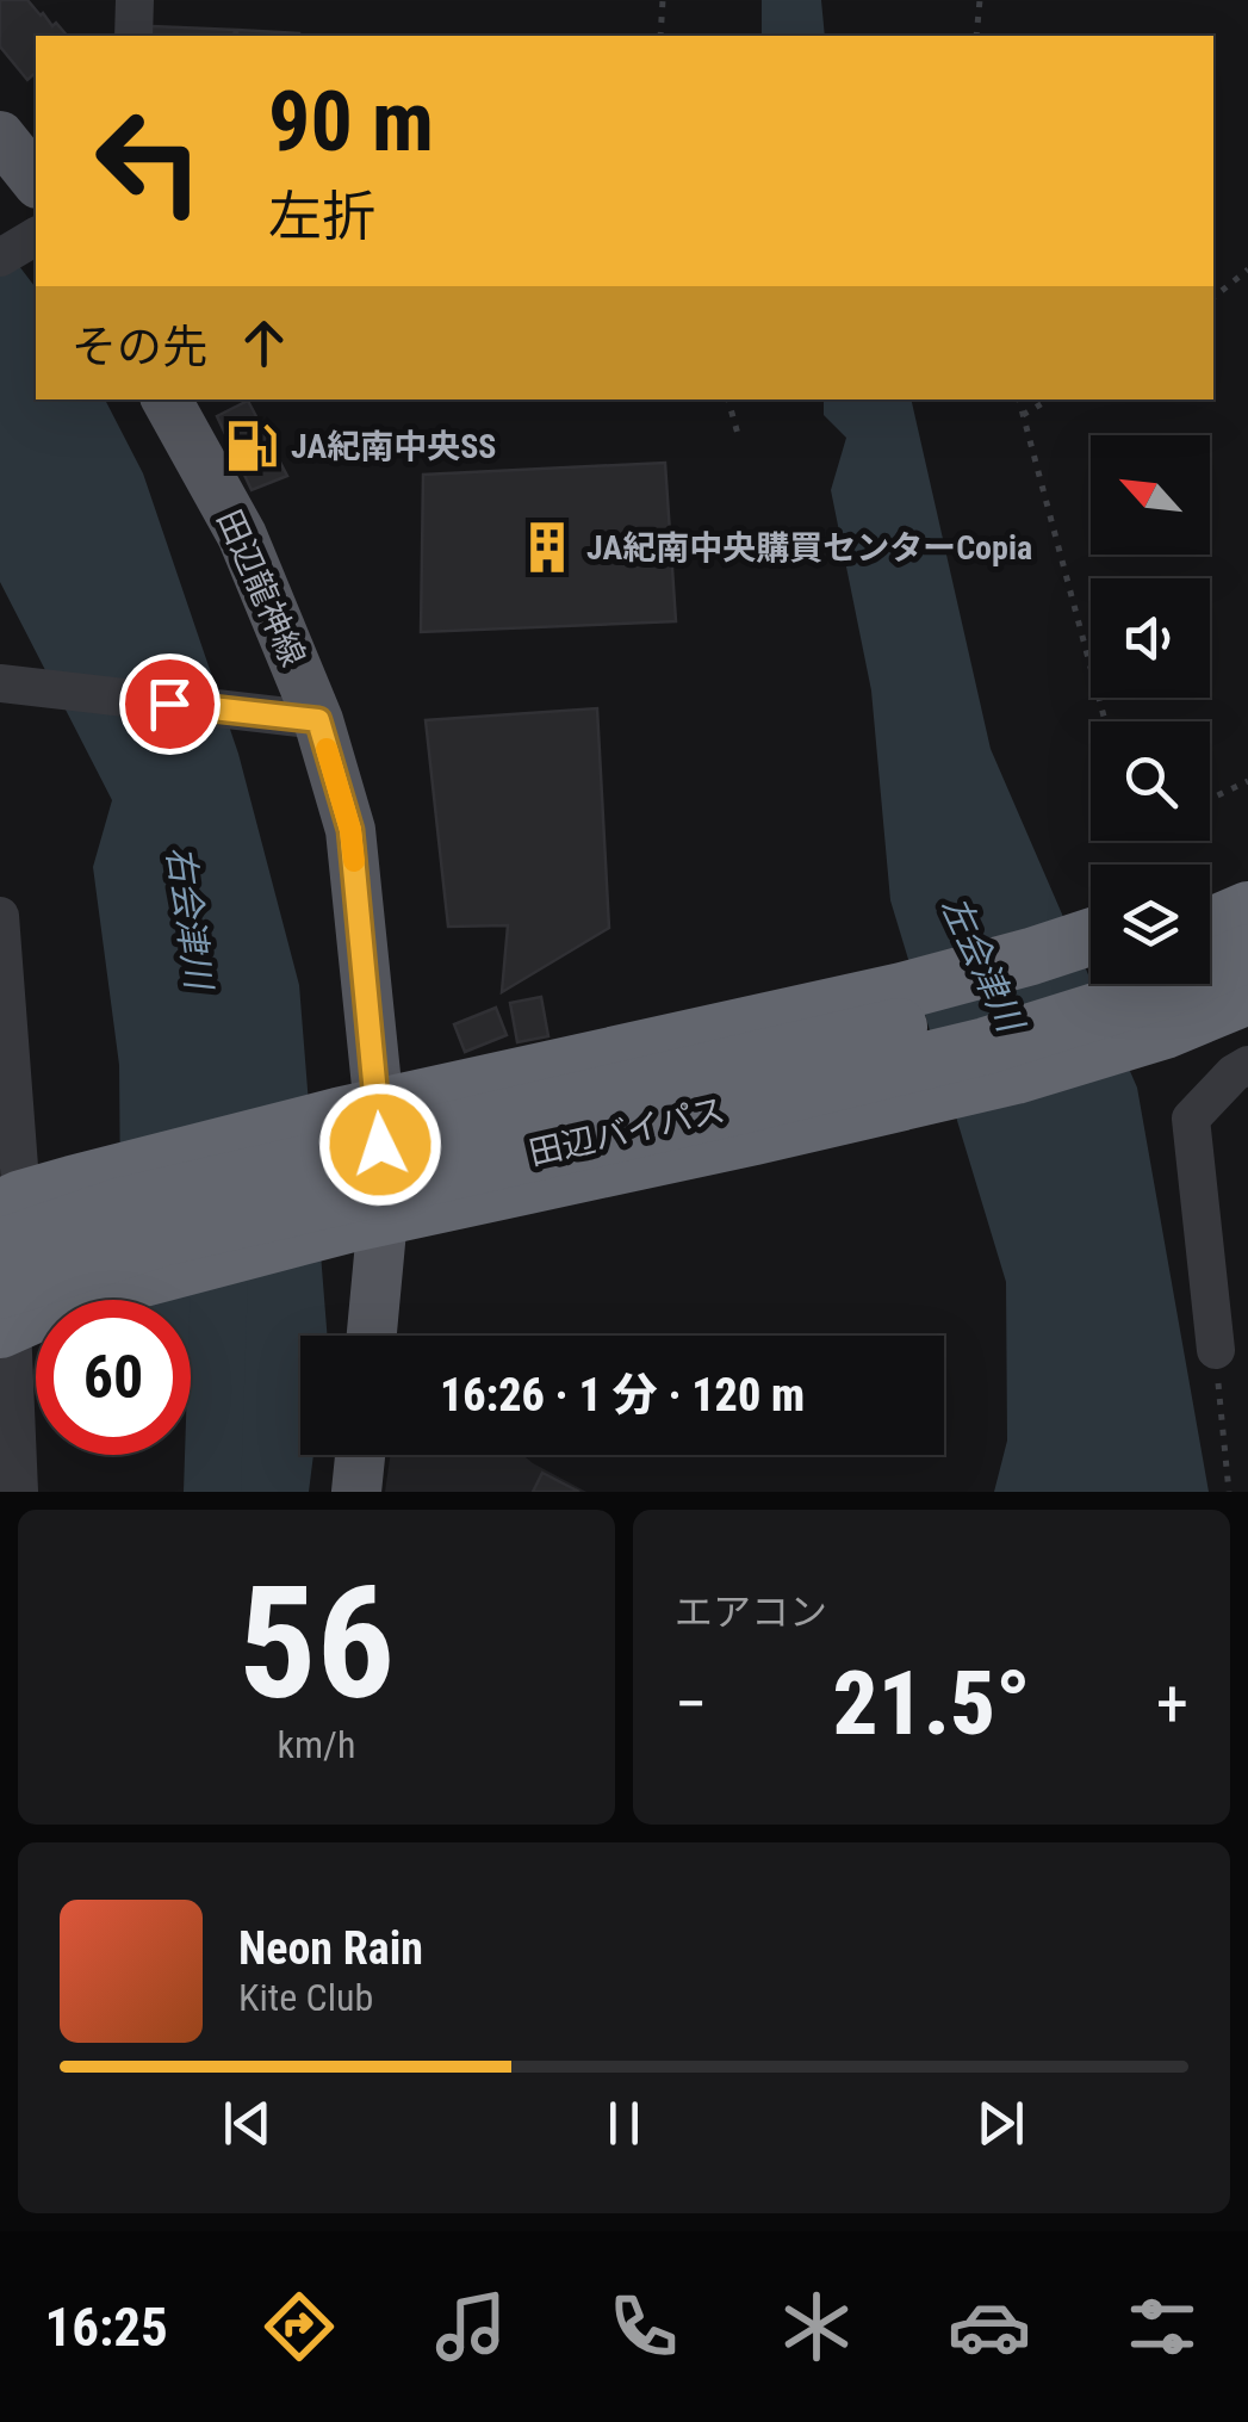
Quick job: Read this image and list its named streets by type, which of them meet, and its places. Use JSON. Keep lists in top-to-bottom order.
{
  "streets": {
    "highway": ["田辺バイパス"],
    "main road": ["田辺龍神線"]
  },
  "water": ["右会津川", "左会津川"],
  "places": {
    "fuel station": ["JA紀南中央SS"],
    "building": ["JA紀南中央購買センターCopia"]
  },
  "north": "top left",
  "page": {
    "turn": ["90 m", "左折"],
    "then": "その先",
    "limit": "60",
    "trip": "16:26 · 1 分 · 120 m",
    "tile": [
      ["56", "km/h"],
      "エアコン"
    ],
    "heat": ["−", "21.5°", "+"],
    "song": ["Neon Rain", "Kite Club"],
    "tabs": "16:25"
  }
}
